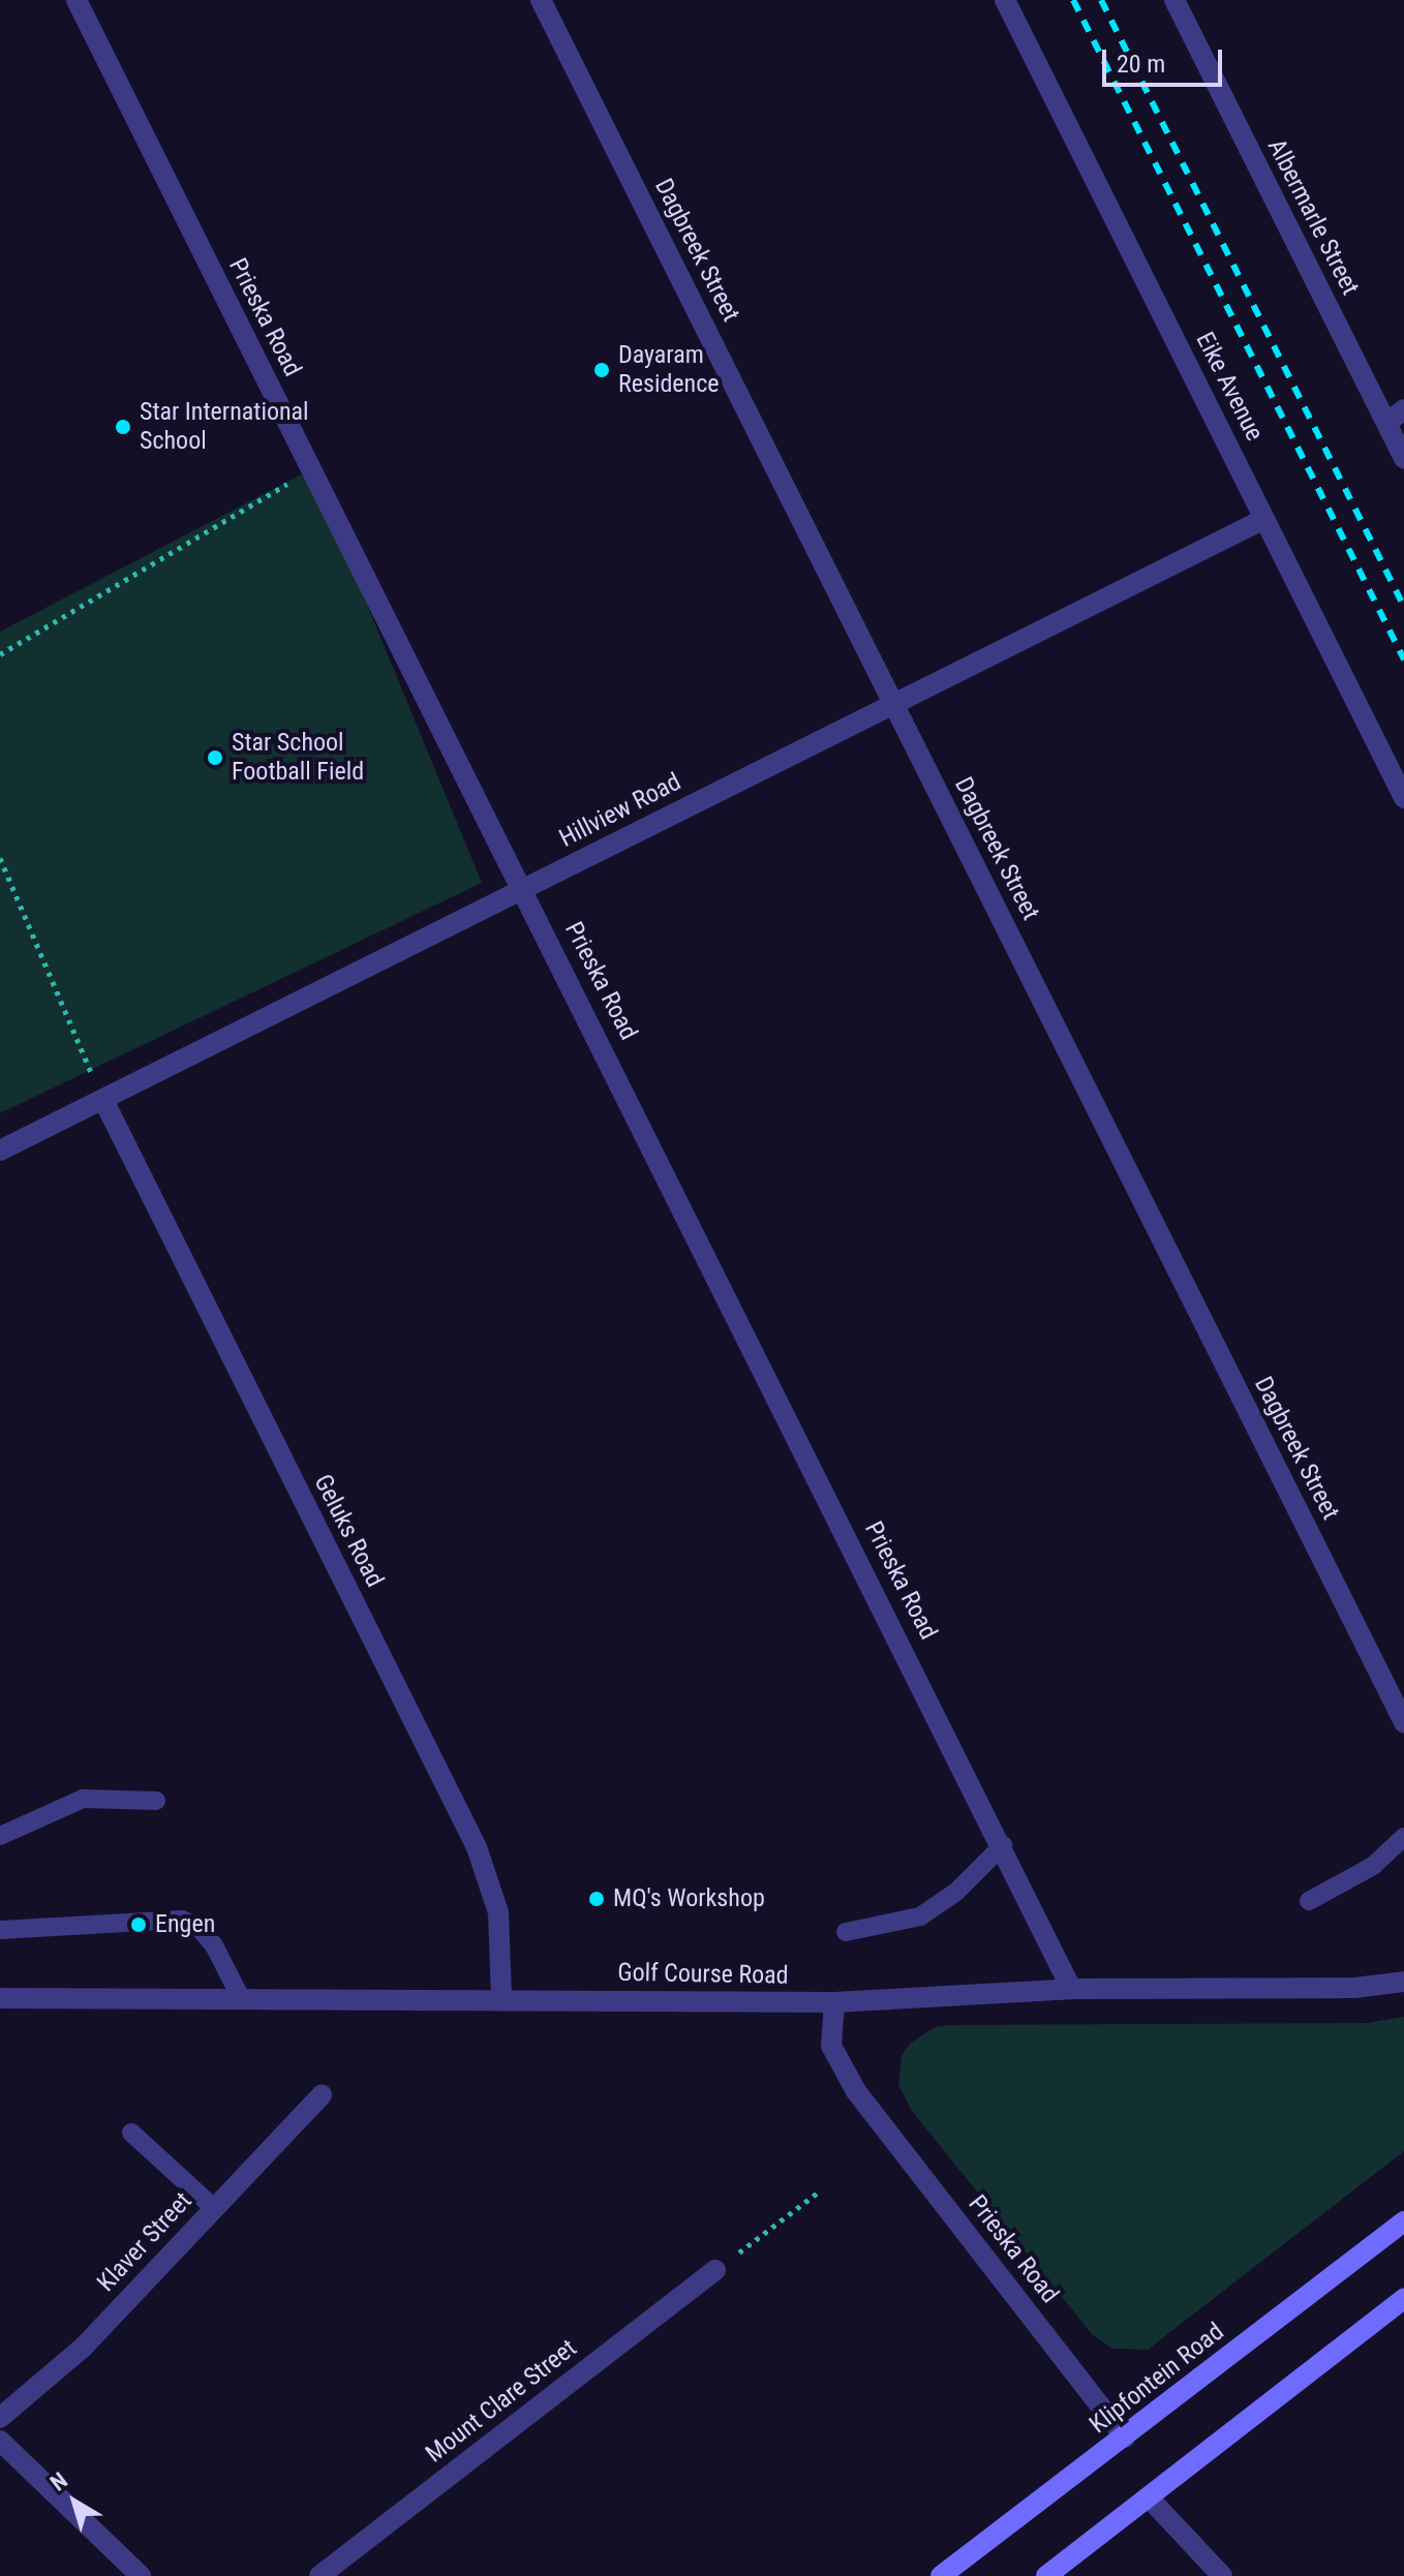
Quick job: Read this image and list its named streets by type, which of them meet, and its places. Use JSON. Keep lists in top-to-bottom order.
{
  "streets": {
    "main road": ["Klipfontein Road"],
    "street": [
      "Albermarle Street",
      "Dagbreek Street",
      "Prieska Road",
      "Eike Avenue",
      "Hillview Road",
      "Geluks Road",
      "Golf Course Road",
      "Klaver Street",
      "Mount Clare Street"
    ]
  },
  "crossings": [
    ["Dagbreek Street", "Hillview Road"],
    ["Prieska Road", "Hillview Road"],
    ["Prieska Road", "Golf Course Road"],
    ["Prieska Road", "Klipfontein Road"],
    ["Eike Avenue", "Hillview Road"],
    ["Hillview Road", "Geluks Road"],
    ["Geluks Road", "Golf Course Road"]
  ],
  "places": [
    "Dayaram Residence",
    "Star International School",
    "Star School Football Field",
    "MQ's Workshop",
    "Engen"
  ],
  "scale_bar": "20 m",
  "north": "top left"
}
